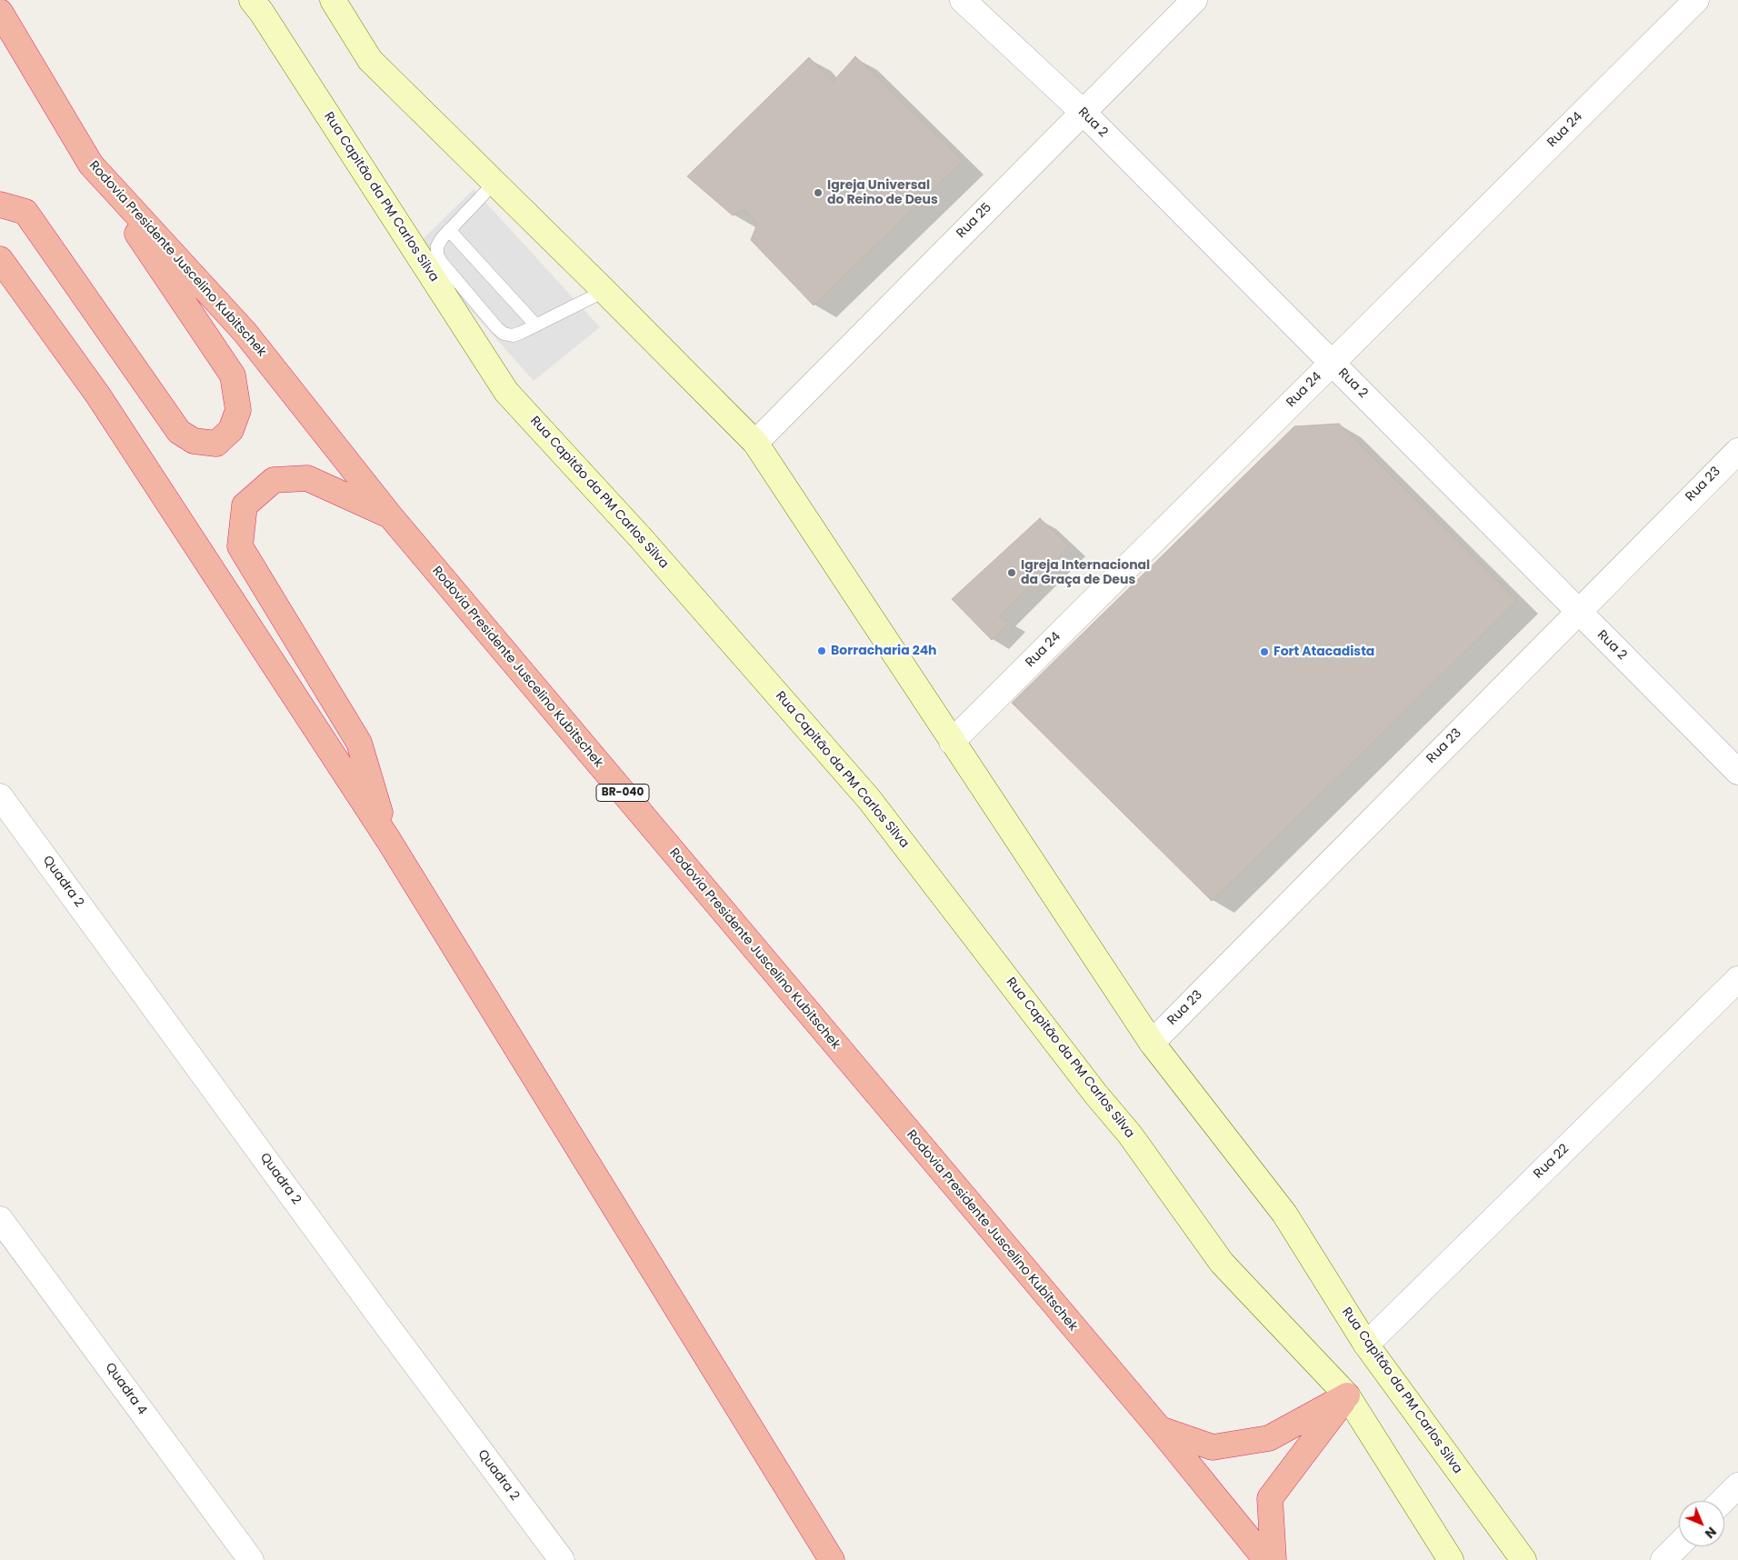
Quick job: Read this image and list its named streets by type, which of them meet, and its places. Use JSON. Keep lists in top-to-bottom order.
{
  "streets": {
    "highway": ["Rodovia Presidente Juscelino Kubitschek", "BR-040"],
    "main road": ["Rua Capitão da PM Carlos Silva"],
    "street": [
      "Rua 2",
      "Rua 24",
      "Rua 25",
      "Rua 23",
      "Quadra 2",
      "Rua 22",
      "Quadra 4"
    ]
  },
  "crossings": [
    ["Rua 2", "Rua 24"],
    ["Rua 2", "Rua 25"],
    ["Rua 2", "Rua 23"],
    ["Rua 24", "Rua Capitão da PM Carlos Silva"],
    ["Rua Capitão da PM Carlos Silva", "Rua 25"],
    ["Rua Capitão da PM Carlos Silva", "Rua 23"],
    ["Rua Capitão da PM Carlos Silva", "Rua 22"]
  ],
  "places": [
    "Igreja Universal do Reino de Deus",
    "Igreja Internacional da Graça de Deus",
    "Borracharia 24h",
    "Fort Atacadista"
  ],
  "north": "bottom right"
}
